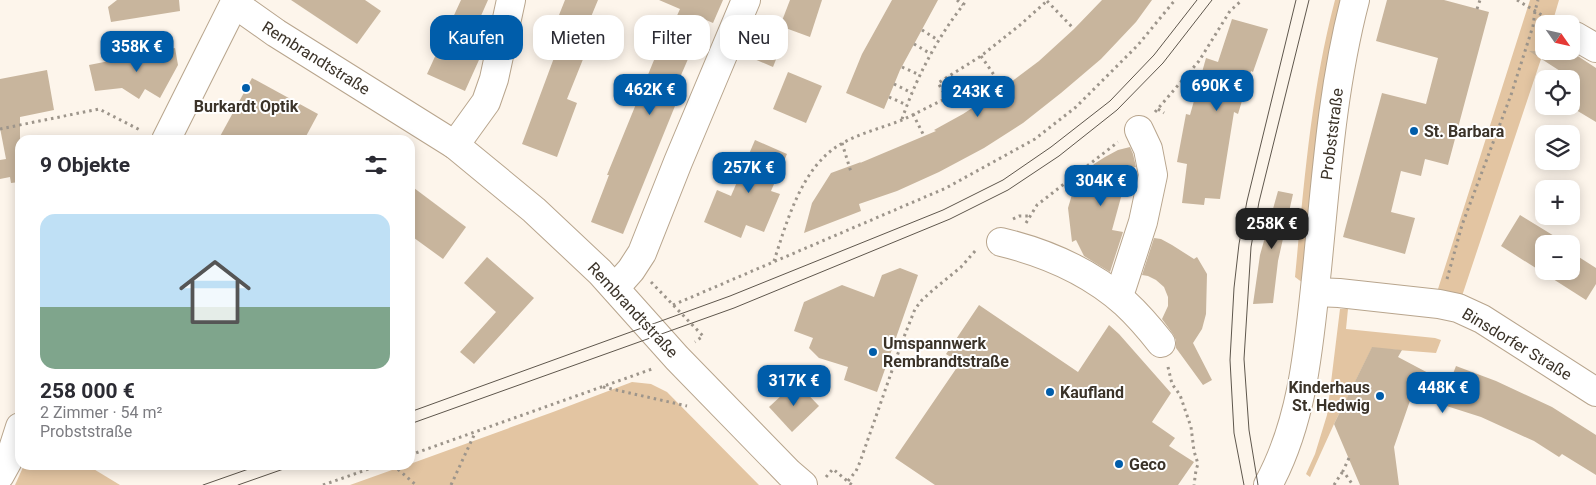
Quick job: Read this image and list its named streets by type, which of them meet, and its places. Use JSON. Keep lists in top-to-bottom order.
{
  "streets": {
    "street": ["Rembrandtstraße", "Probststraße", "Binsdorfer Straße"]
  },
  "crossings": [
    ["Probststraße", "Binsdorfer Straße"]
  ],
  "places": [
    "Burkardt Optik",
    "St. Barbara",
    "Umspannwerk Rembrandtstraße",
    "Kaufland",
    "Kinderhaus St. Hedwig",
    "Geco"
  ],
  "north": "bottom right",
  "page": {
    "map_buttons": ["+", "−"],
    "chip": [
      "Kaufen",
      "Mieten",
      "Filter",
      "Neu"
    ],
    "price": [
      "358K €",
      "690K €",
      "462K €",
      "243K €",
      "257K €",
      "304K €",
      "258K €",
      "317K €",
      "448K €"
    ],
    "heading": "9 Objekte",
    "list": [
      {
        "name": "258 000 €",
        "note": "2 Zimmer · 54 m² · Probststraße"
      }
    ]
  }
}
